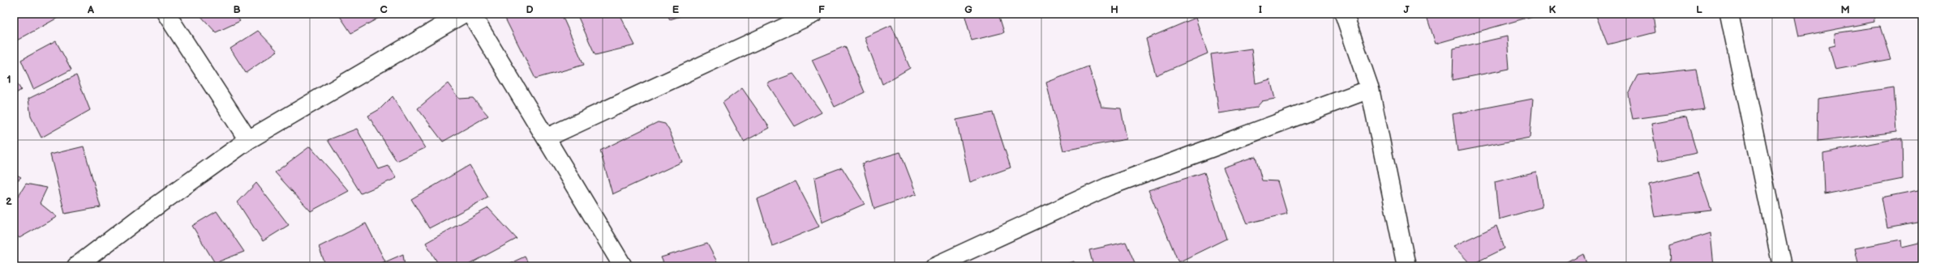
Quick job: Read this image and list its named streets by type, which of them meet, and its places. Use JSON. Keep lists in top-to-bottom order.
{
  "grid": {
    "columns": [
      "A",
      "B",
      "C",
      "D",
      "E",
      "F",
      "G",
      "H",
      "I",
      "J",
      "K",
      "L",
      "M"
    ],
    "rows": ["1", "2"]
  }
}
